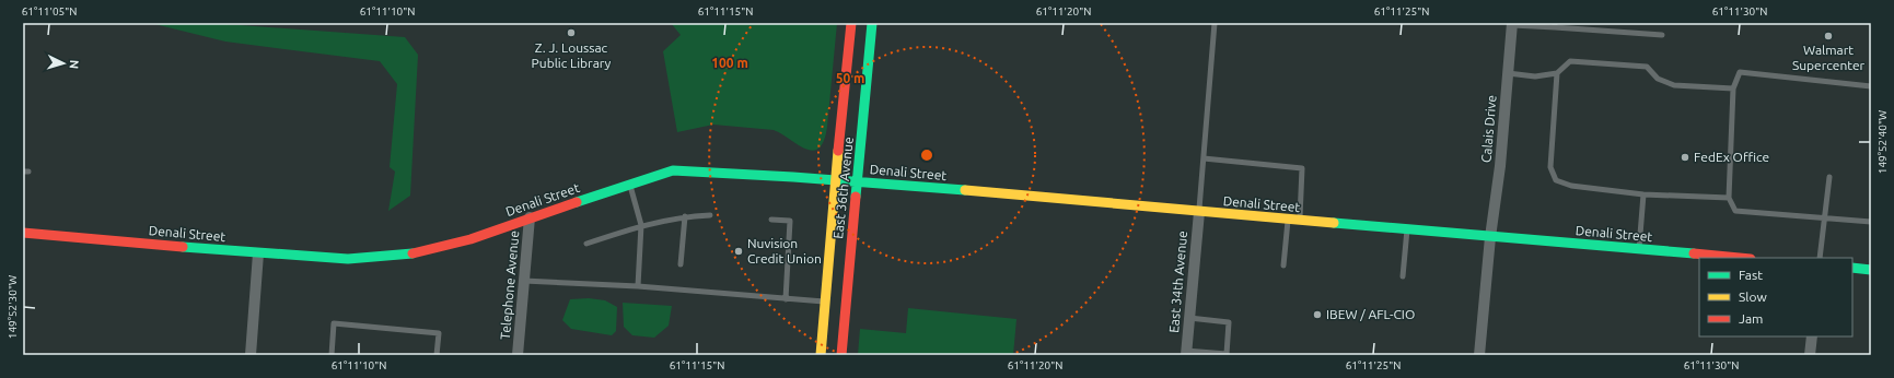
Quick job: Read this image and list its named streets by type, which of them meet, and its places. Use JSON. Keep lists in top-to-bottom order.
{
  "streets": {
    "street": [
      "Calais Drive",
      "Denali Street",
      "East 36th Avenue",
      "East 34th Avenue",
      "Telephone Avenue"
    ]
  },
  "crossings": [
    ["Calais Drive", "Denali Street"],
    ["Denali Street", "East 36th Avenue"],
    ["Denali Street", "East 34th Avenue"],
    ["Denali Street", "Telephone Avenue"]
  ],
  "places": [
    "Z. J. Loussac Public Library",
    "Walmart Supercenter",
    "FedEx Office",
    "Nuvision Credit Union",
    "IBEW / AFL-CIO"
  ],
  "legend": ["Fast", "Slow", "Jam"],
  "north": "right",
  "coordinates": [
    "61°11'05\"N",
    "61°11'10\"N",
    "61°11'15\"N",
    "61°11'20\"N",
    "61°11'25\"N",
    "61°11'30\"N",
    "149°52'40\"W",
    "149°52'30\"W"
  ],
  "rings": ["100 m", "50 m"]
}
